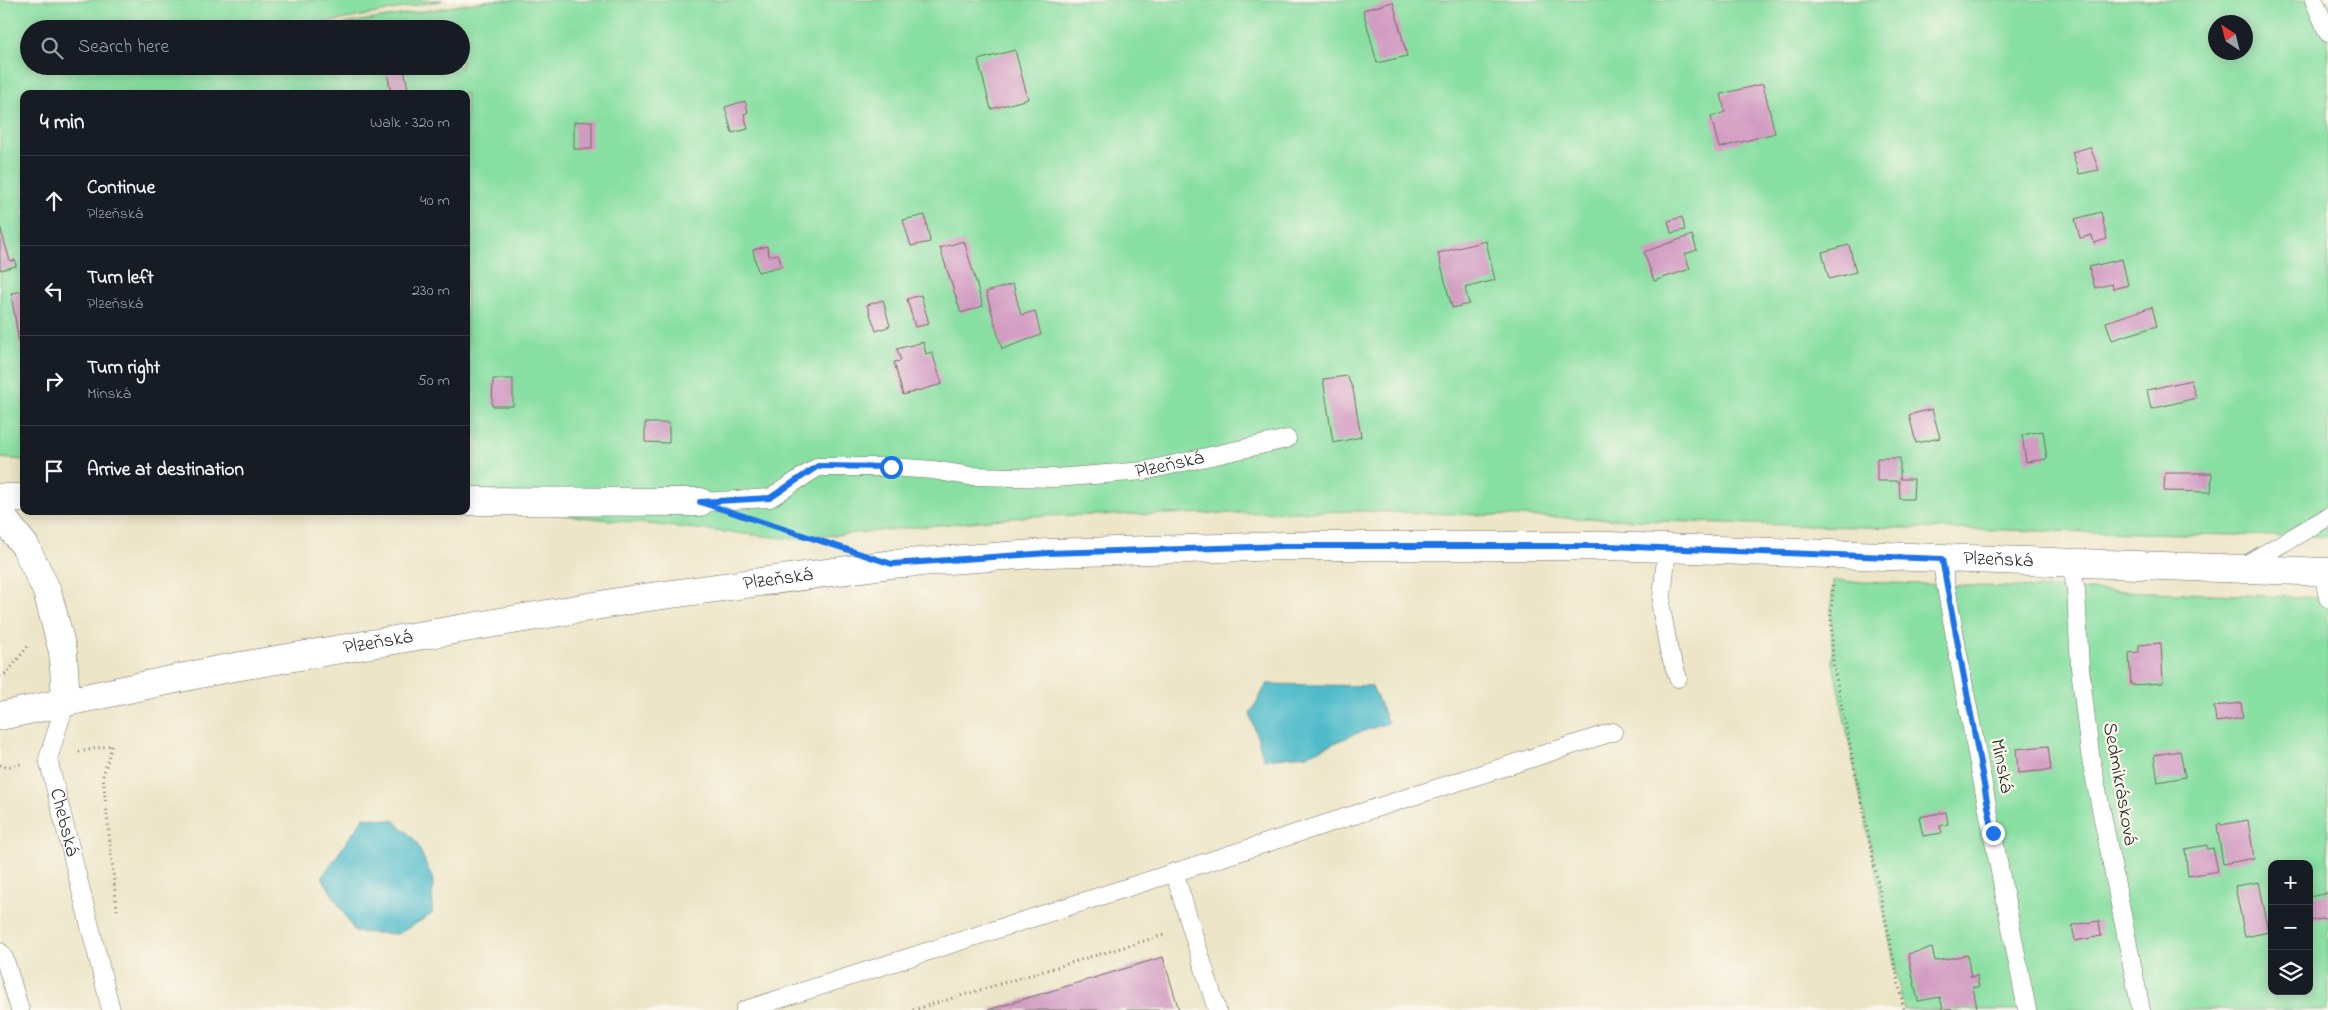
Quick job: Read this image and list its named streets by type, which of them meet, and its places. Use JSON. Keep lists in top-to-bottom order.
{
  "streets": {
    "main road": ["Plzeňská"],
    "lane": ["Minská", "Sedmikrásková", "Chebská"]
  },
  "crossings": [
    ["Plzeňská", "Minská"],
    ["Plzeňská", "Sedmikrásková"],
    ["Plzeňská", "Chebská"]
  ],
  "north": "top left",
  "page": {
    "search": "Search here",
    "heading": ["4 min", "Walk · 320 m"],
    "list": [
      ["Continue", "Plzeňská", "40 m"],
      ["Turn left", "Plzeňská", "230 m"],
      ["Turn right", "Minská", "50 m"],
      "Arrive at destination"
    ],
    "map_buttons": ["+", "−"]
  }
}
